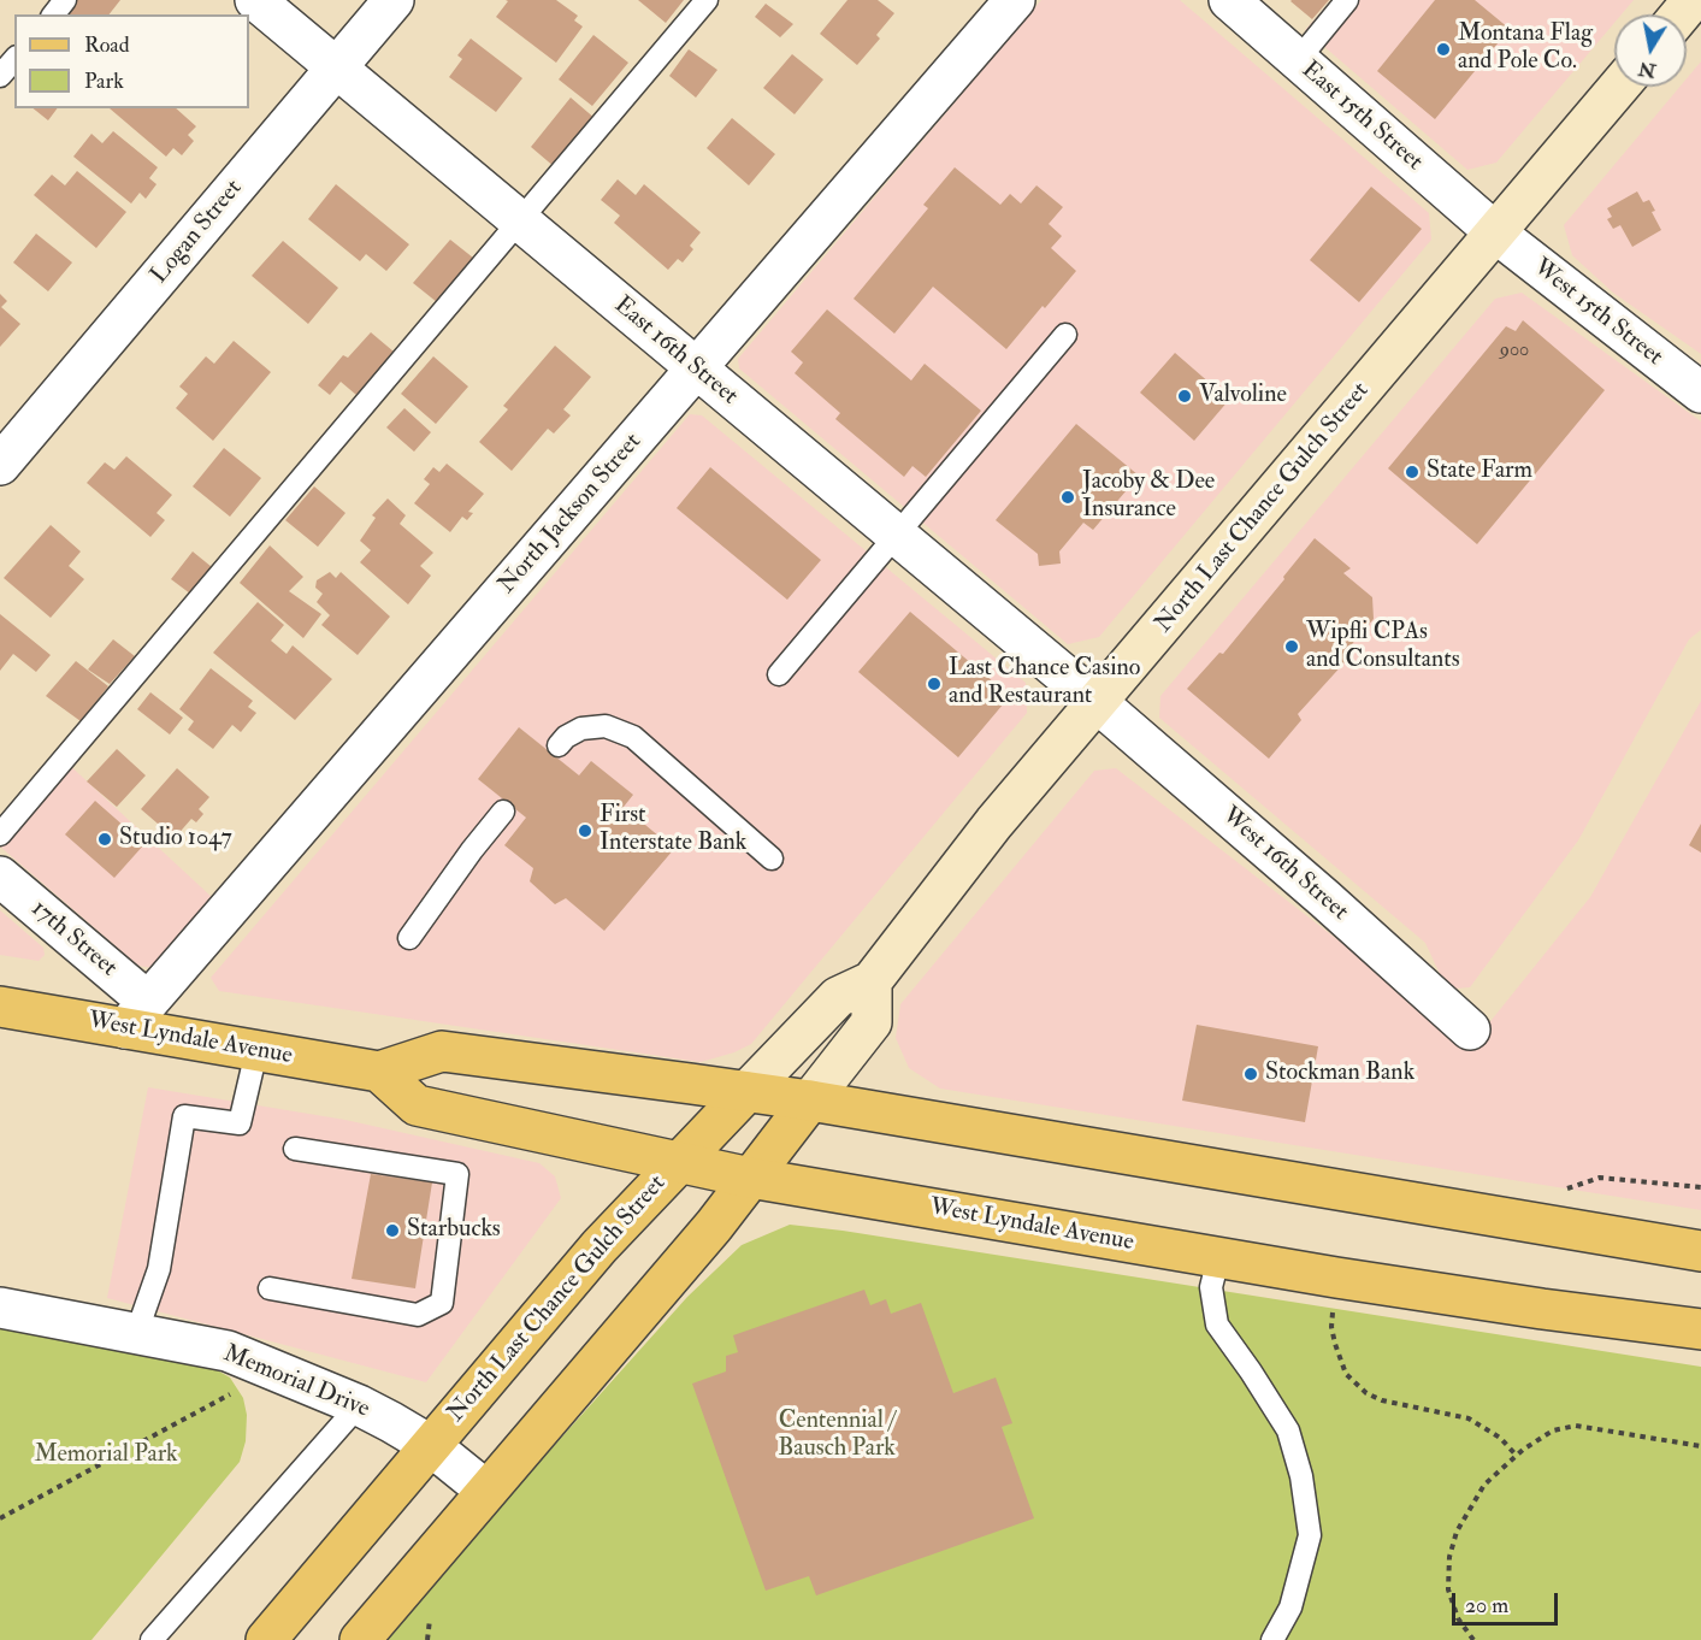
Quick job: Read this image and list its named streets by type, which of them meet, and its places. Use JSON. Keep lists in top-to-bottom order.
{
  "streets": {
    "main road": ["North Last Chance Gulch Street", "West Lyndale Avenue"],
    "street": [
      "East 15th Street",
      "Logan Street",
      "West 15th Street",
      "East 16th Street",
      "North Jackson Street",
      "West 16th Street",
      "17th Street",
      "Memorial Drive"
    ]
  },
  "crossings": [
    ["East 15th Street", "West 15th Street"],
    ["East 15th Street", "North Last Chance Gulch Street"],
    ["Logan Street", "East 16th Street"],
    ["West 15th Street", "North Last Chance Gulch Street"],
    ["East 16th Street", "North Last Chance Gulch Street"],
    ["East 16th Street", "North Jackson Street"],
    ["East 16th Street", "West 16th Street"],
    ["North Last Chance Gulch Street", "West 16th Street"],
    ["North Last Chance Gulch Street", "West Lyndale Avenue"],
    ["North Last Chance Gulch Street", "Memorial Drive"],
    ["North Jackson Street", "17th Street"],
    ["North Jackson Street", "West Lyndale Avenue"],
    ["17th Street", "West Lyndale Avenue"]
  ],
  "parks": ["Centennial / Bausch Park", "Memorial Park"],
  "places": [
    "Montana Flag and Pole Co.",
    "Valvoline",
    "State Farm",
    "Jacoby & Dee Insurance",
    "Wipfli CPAs and Consultants",
    "Last Chance Casino and Restaurant",
    "First Interstate Bank",
    "Studio 1047",
    "Stockman Bank",
    "Starbucks"
  ],
  "house_numbers": ["900"],
  "legend": ["Road", "Park"],
  "scale_bar": "20 m",
  "north": "bottom"
}
